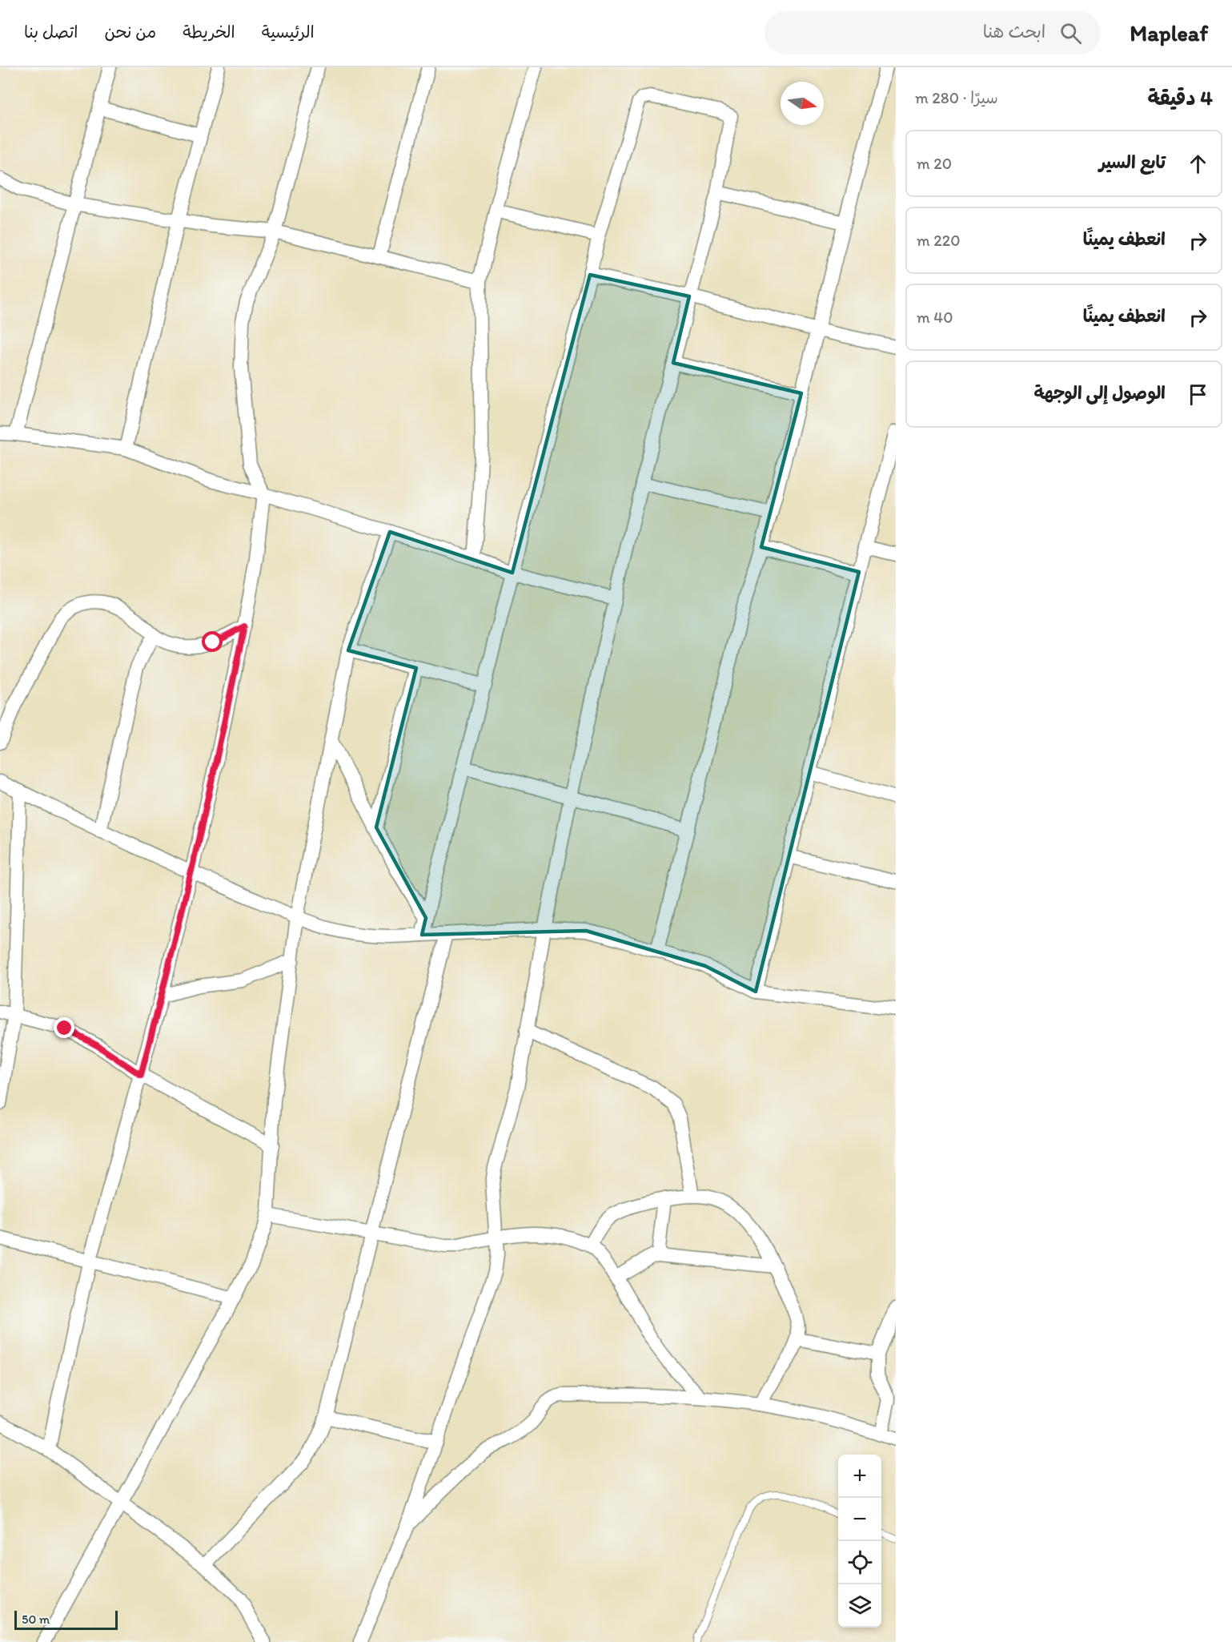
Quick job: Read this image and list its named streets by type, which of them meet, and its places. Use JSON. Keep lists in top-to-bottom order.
{
  "scale_bar": "50 m",
  "north": "right",
  "page": {
    "header": "Mapleaf",
    "search": "ابحث هنا",
    "nav": [
      "الرئيسية",
      "الخريطة",
      "من نحن",
      "اتصل بنا"
    ],
    "heading": ["4 دقيقة", "سيرًا · 280 m"],
    "list": [
      ["تابع السير", "20 m"],
      ["انعطف يمينًا", "220 m"],
      ["انعطف يمينًا", "40 m"],
      "الوصول إلى الوجهة"
    ],
    "map_buttons": ["+", "−"],
    "scale": "50 m"
  }
}
